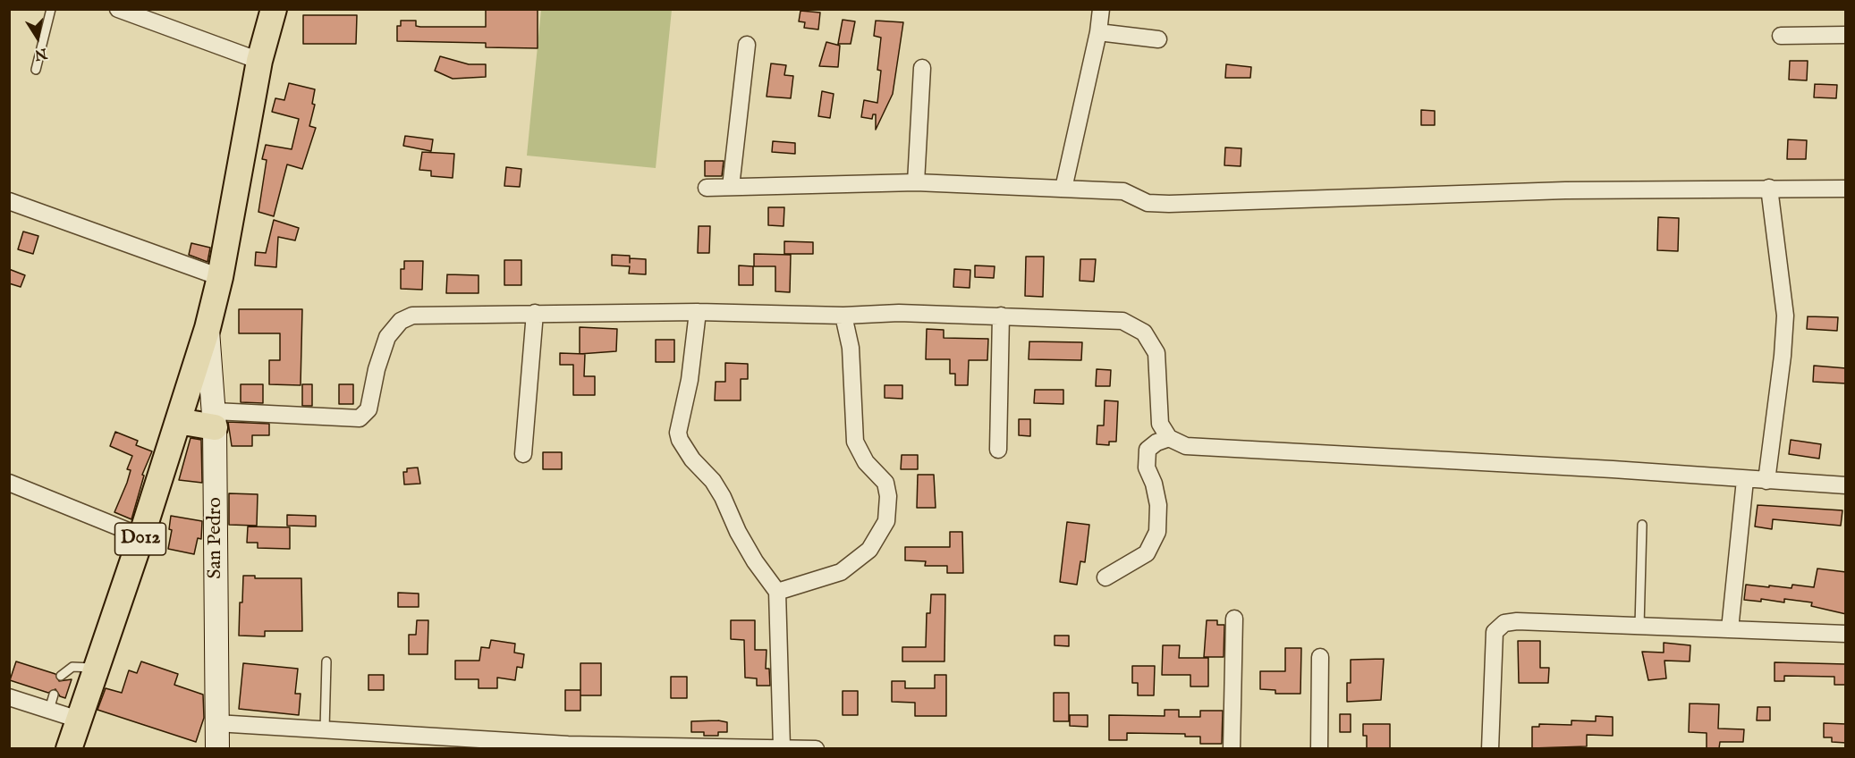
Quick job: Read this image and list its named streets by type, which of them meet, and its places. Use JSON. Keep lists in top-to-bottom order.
{
  "streets": {
    "main road": ["San Pedro", "D012"]
  },
  "crossings": [
    ["San Pedro", "D012"]
  ],
  "north": "bottom"
}
